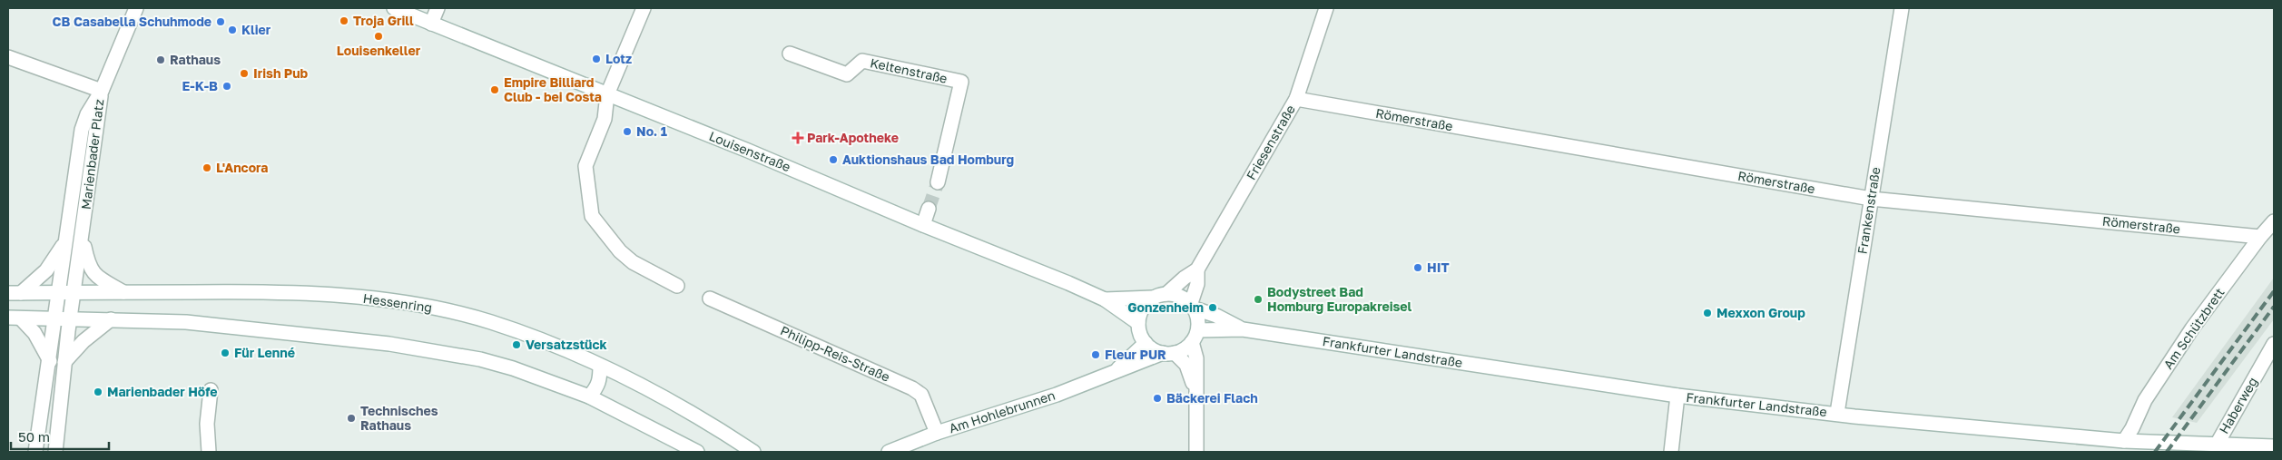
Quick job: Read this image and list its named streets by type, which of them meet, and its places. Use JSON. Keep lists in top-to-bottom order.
{
  "streets": {
    "street": [
      "Keltenstraße",
      "Römerstraße",
      "Friesenstraße",
      "Louisenstraße",
      "Marienbader Platz",
      "Frankenstraße",
      "Hessenring",
      "Am Schützbrett",
      "Frankfurter Landstraße",
      "Philipp-Reis-Straße",
      "Haberweg",
      "Am Hohlebrunnen"
    ]
  },
  "crossings": [
    ["Römerstraße", "Friesenstraße"],
    ["Römerstraße", "Frankenstraße"],
    ["Römerstraße", "Am Schützbrett"],
    ["Friesenstraße", "Louisenstraße"],
    ["Friesenstraße", "Frankfurter Landstraße"],
    ["Friesenstraße", "Am Hohlebrunnen"],
    ["Louisenstraße", "Frankfurter Landstraße"],
    ["Louisenstraße", "Am Hohlebrunnen"],
    ["Marienbader Platz", "Hessenring"],
    ["Frankenstraße", "Frankfurter Landstraße"],
    ["Am Schützbrett", "Frankfurter Landstraße"],
    ["Frankfurter Landstraße", "Haberweg"],
    ["Frankfurter Landstraße", "Am Hohlebrunnen"],
    ["Philipp-Reis-Straße", "Am Hohlebrunnen"]
  ],
  "places": {
    "other": [
      "Troja Grill",
      "CB Casabella Schuhmode",
      "Klier",
      "Louisenkeller",
      "Lotz",
      "Rathaus",
      "Irish Pub",
      "E-K-B",
      "Empire Billiard Club - bei Costa",
      "No. 1",
      "Auktionshaus Bad Homburg",
      "L'Ancora",
      "HIT",
      "Bodystreet Bad Homburg Europakreisel",
      "Gonzenheim",
      "Mexxon Group",
      "Versatzstück",
      "Für Lenné",
      "Fleur PUR",
      "Marienbader Höfe",
      "Bäckerei Flach",
      "Technisches Rathaus"
    ],
    "health": ["Park-Apotheke"]
  },
  "scale_bar": "50 m"
}
